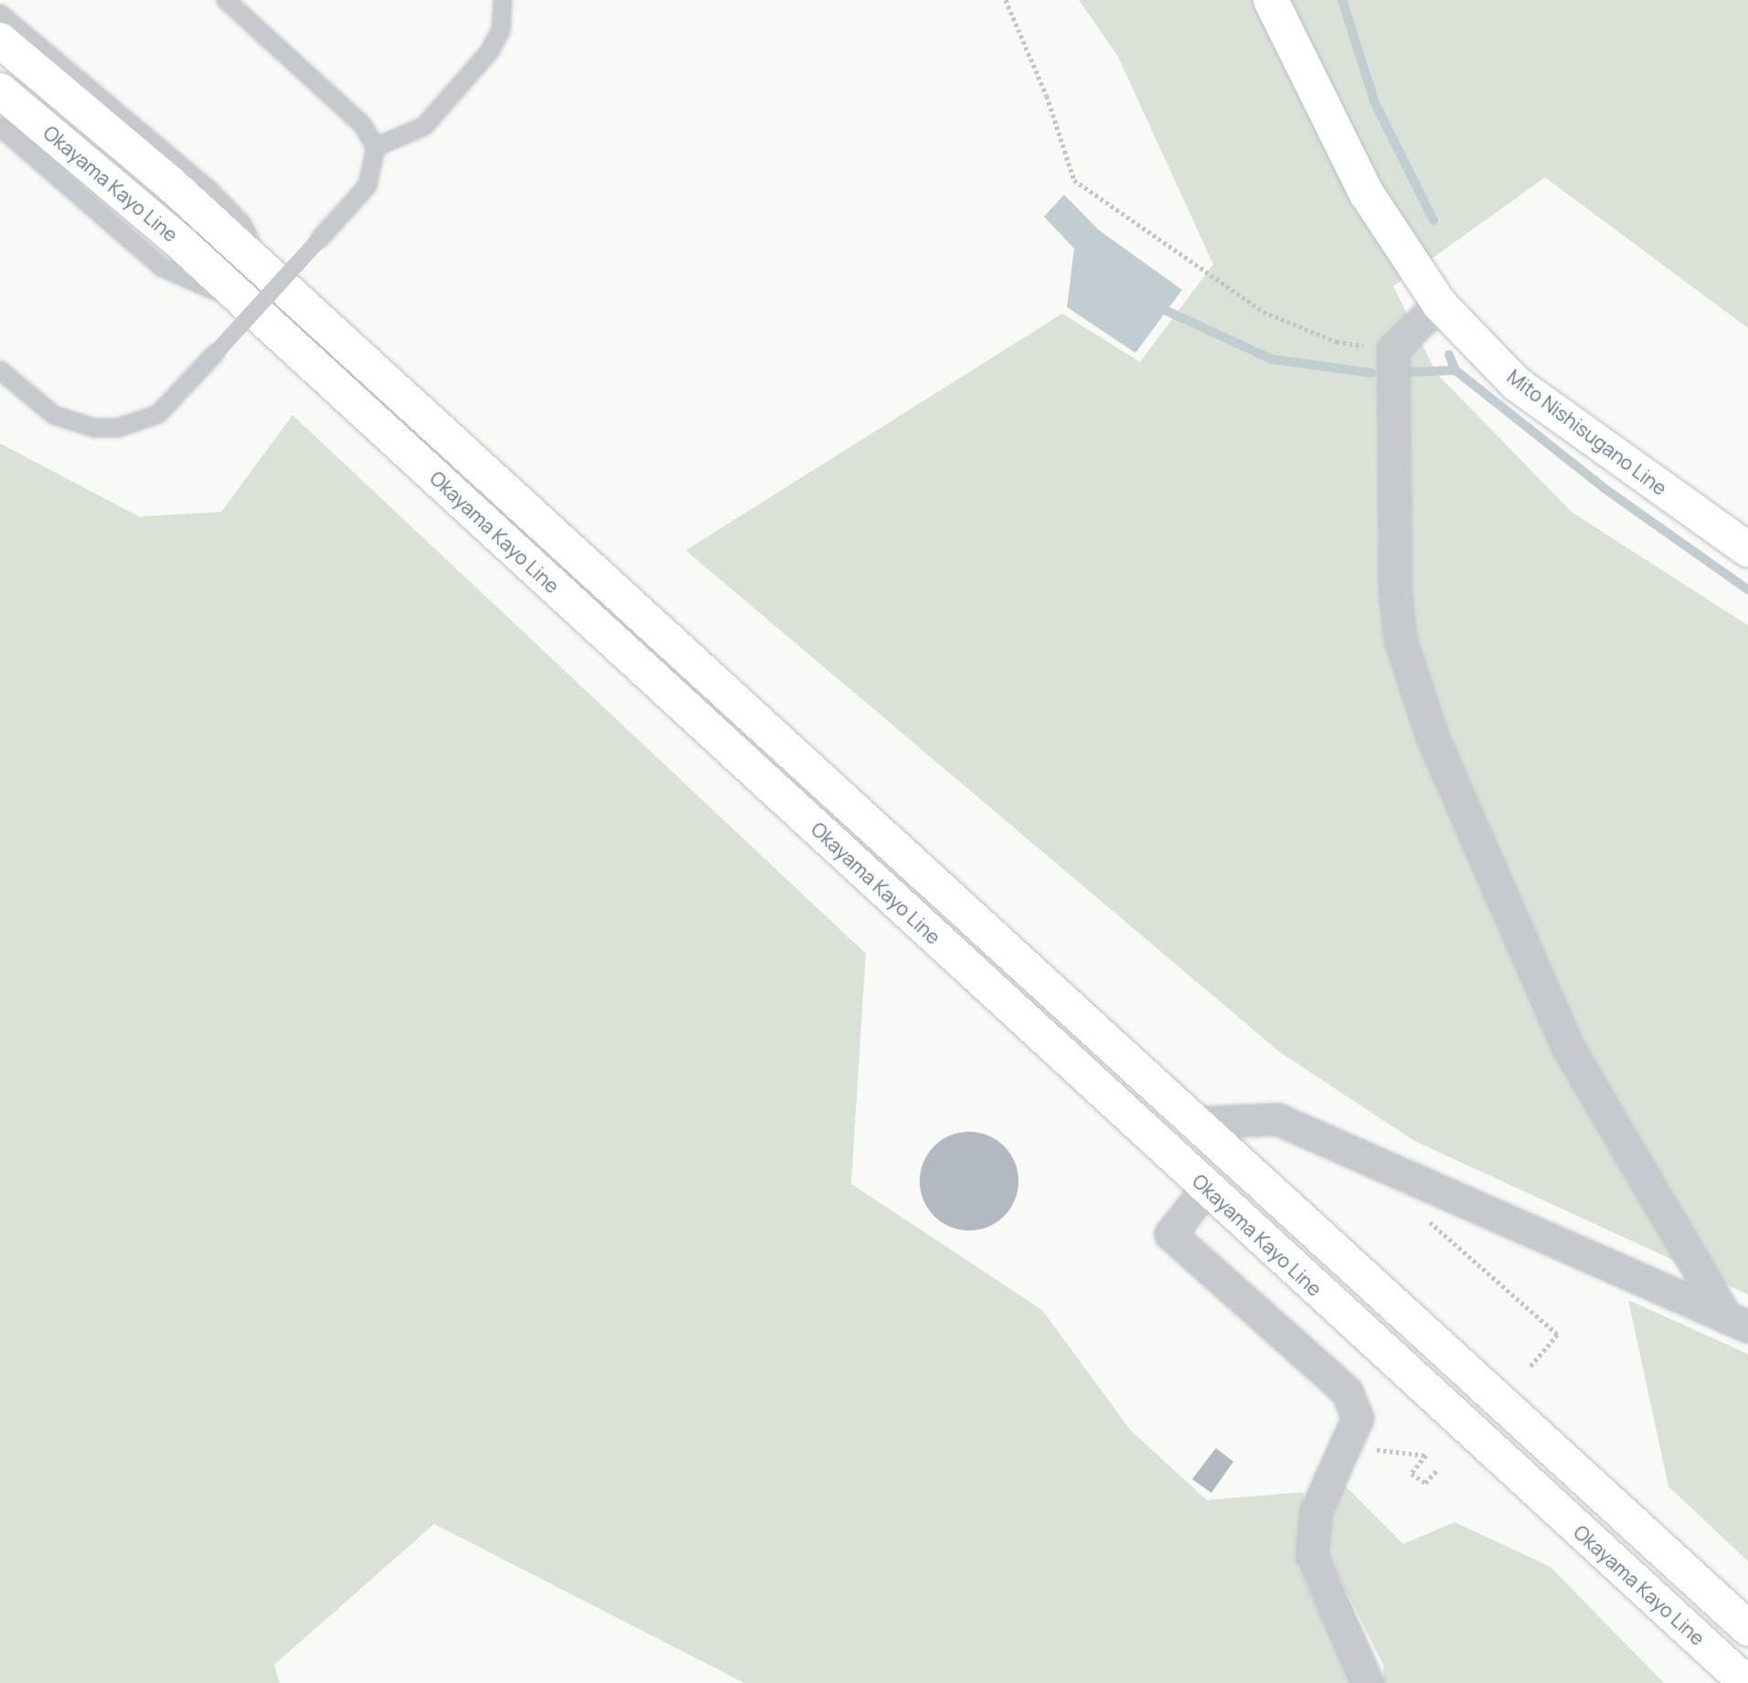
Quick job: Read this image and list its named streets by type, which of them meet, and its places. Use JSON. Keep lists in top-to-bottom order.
{
  "streets": {
    "main road": ["Okayama Kayo Line", "Mito Nishisugano Line"]
  }
}
